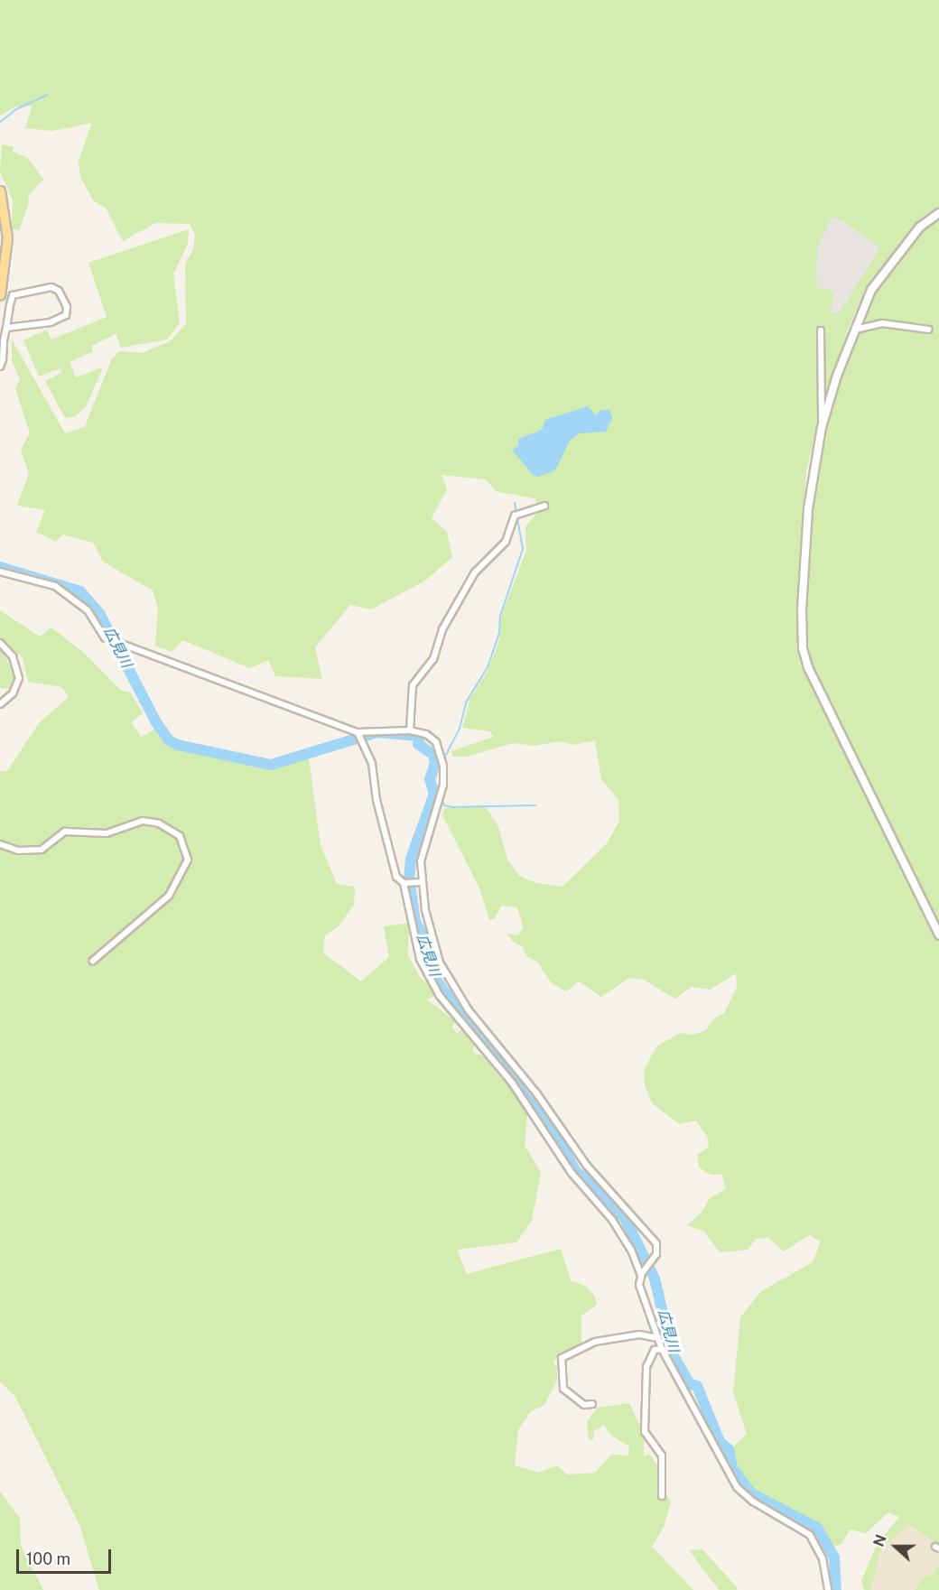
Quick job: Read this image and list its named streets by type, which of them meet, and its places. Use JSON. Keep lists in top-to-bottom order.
{
  "water": ["広見川"],
  "scale_bar": "100 m",
  "north": "left"
}
